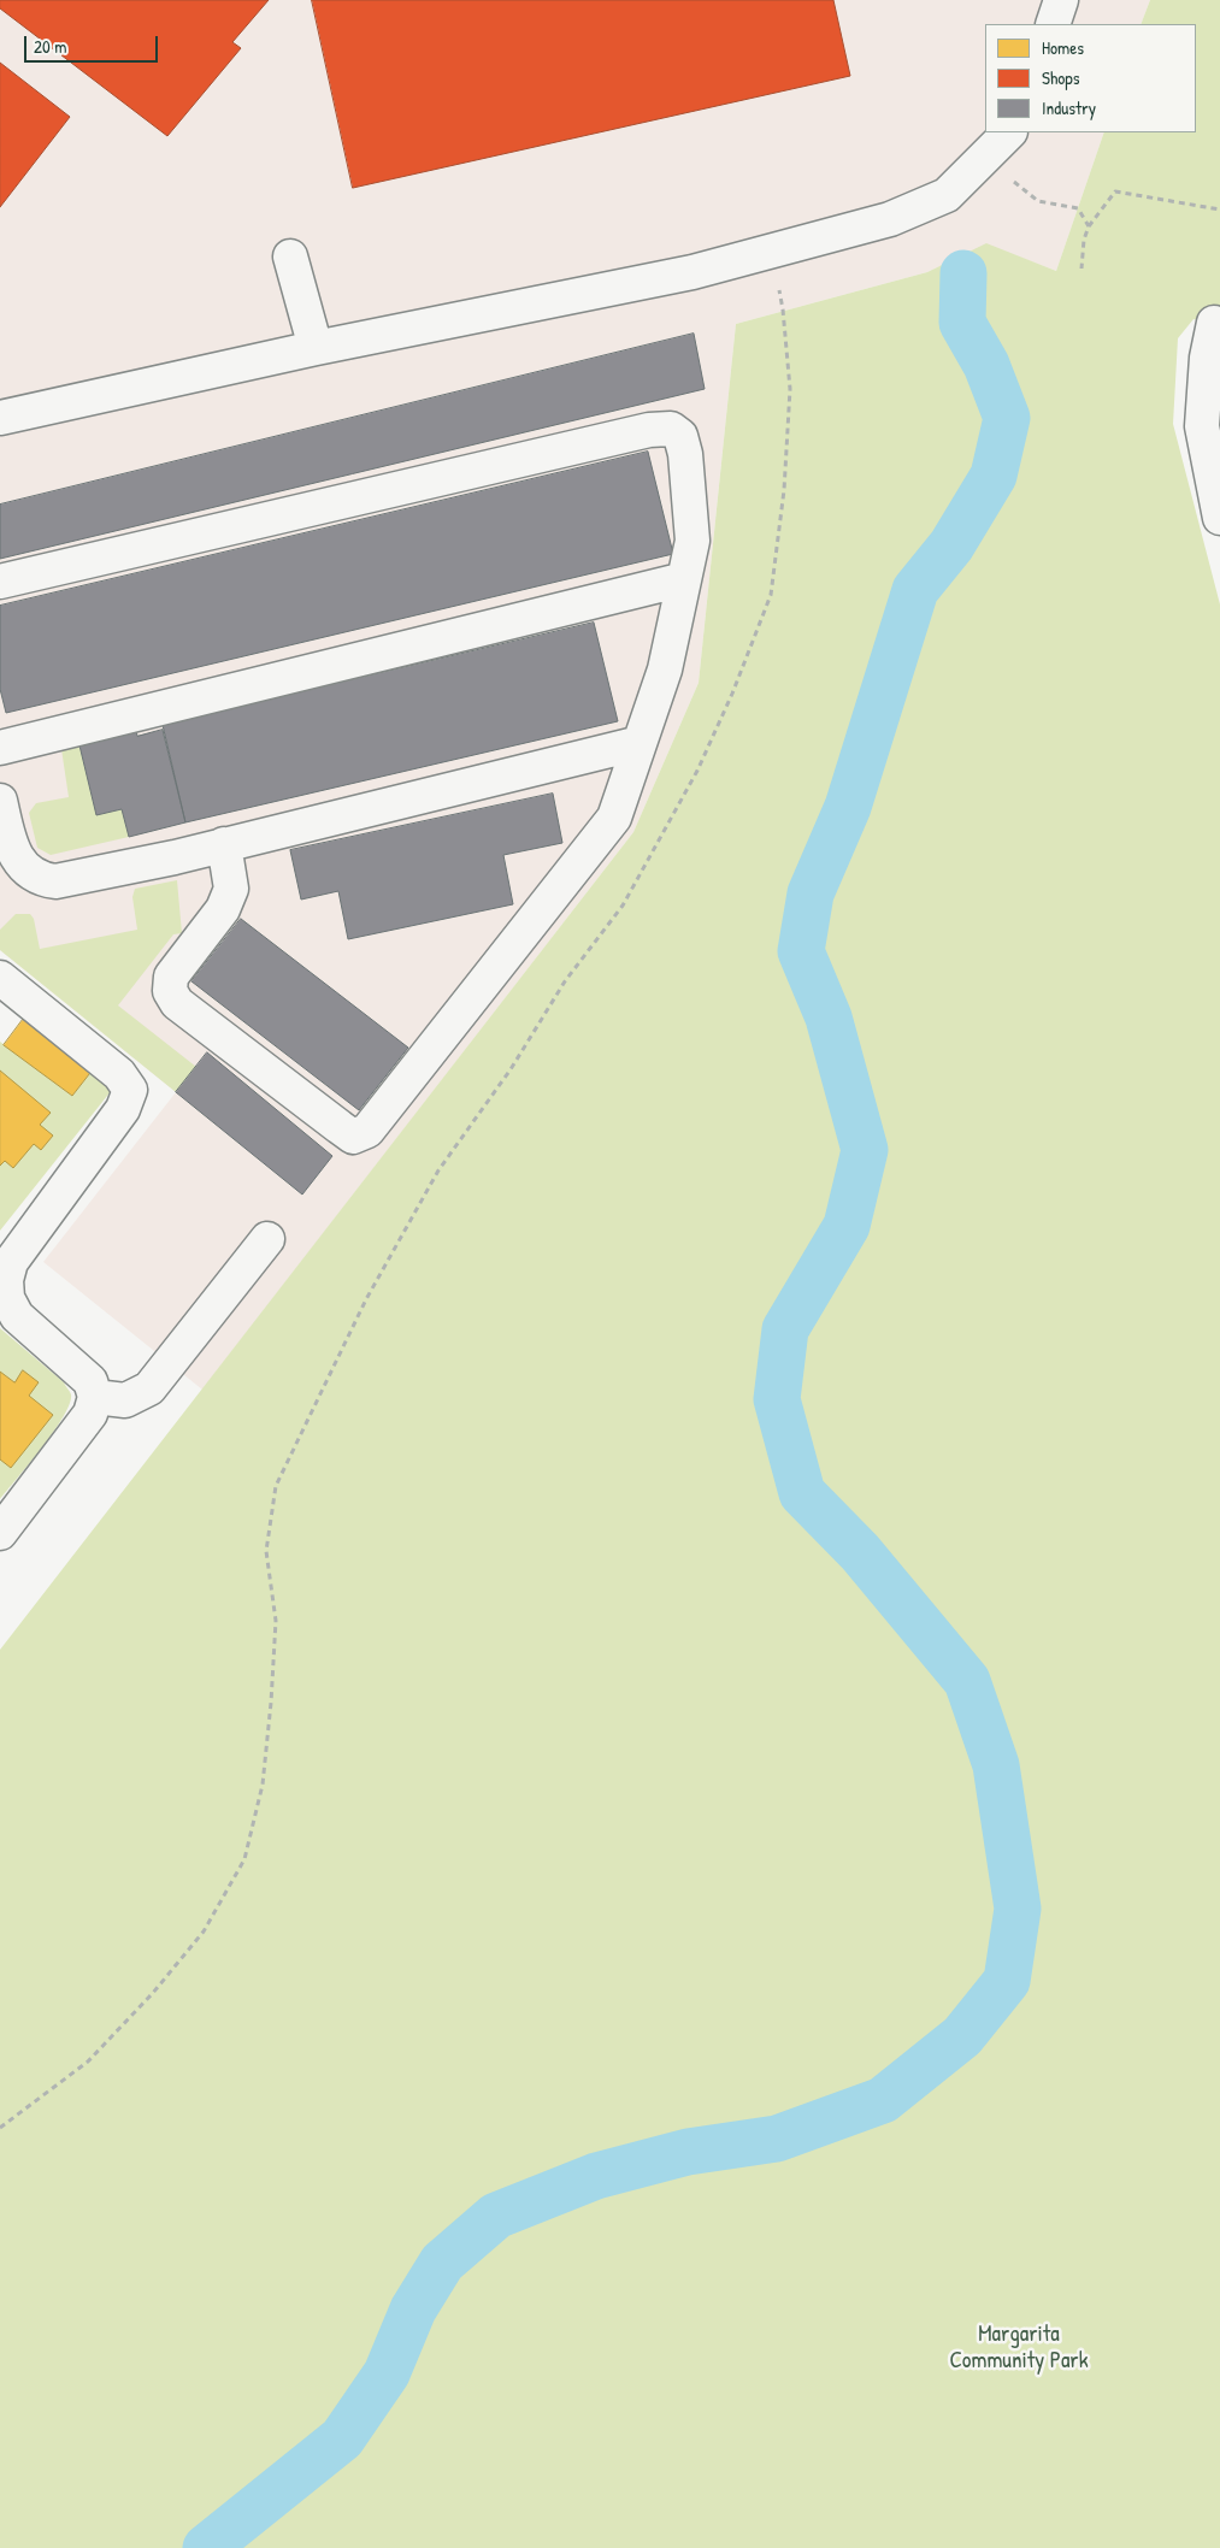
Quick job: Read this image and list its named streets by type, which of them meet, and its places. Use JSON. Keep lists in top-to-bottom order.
{
  "parks": ["Margarita Community Park"],
  "legend": ["Homes", "Shops", "Industry"],
  "scale_bar": "20 m"
}
